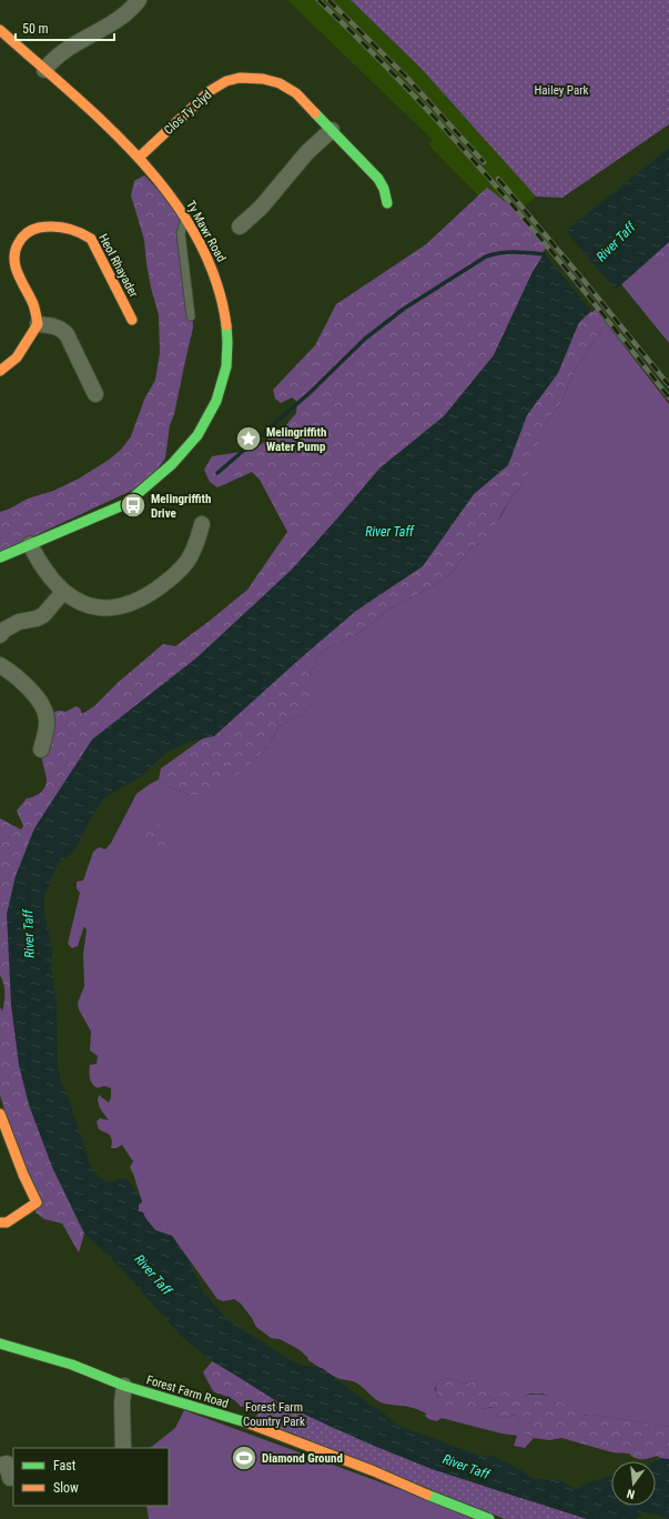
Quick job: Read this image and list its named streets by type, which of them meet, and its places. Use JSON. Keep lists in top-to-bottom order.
{
  "streets": {
    "street": [
      "Clos Ty Clyd",
      "Ty Mawr Road",
      "Heol Rhayader",
      "Forest Farm Road"
    ]
  },
  "crossings": [
    ["Clos Ty Clyd", "Ty Mawr Road"]
  ],
  "water": ["River Taff"],
  "parks": ["Hailey Park", "Forest Farm Country Park"],
  "places": {
    "place": ["Melingriffith Water Pump"],
    "bus stop": ["Melingriffith Drive"],
    "sports": ["Diamond Ground"]
  },
  "legend": ["Fast", "Slow"],
  "scale_bar": "50 m",
  "north": "bottom"
}
